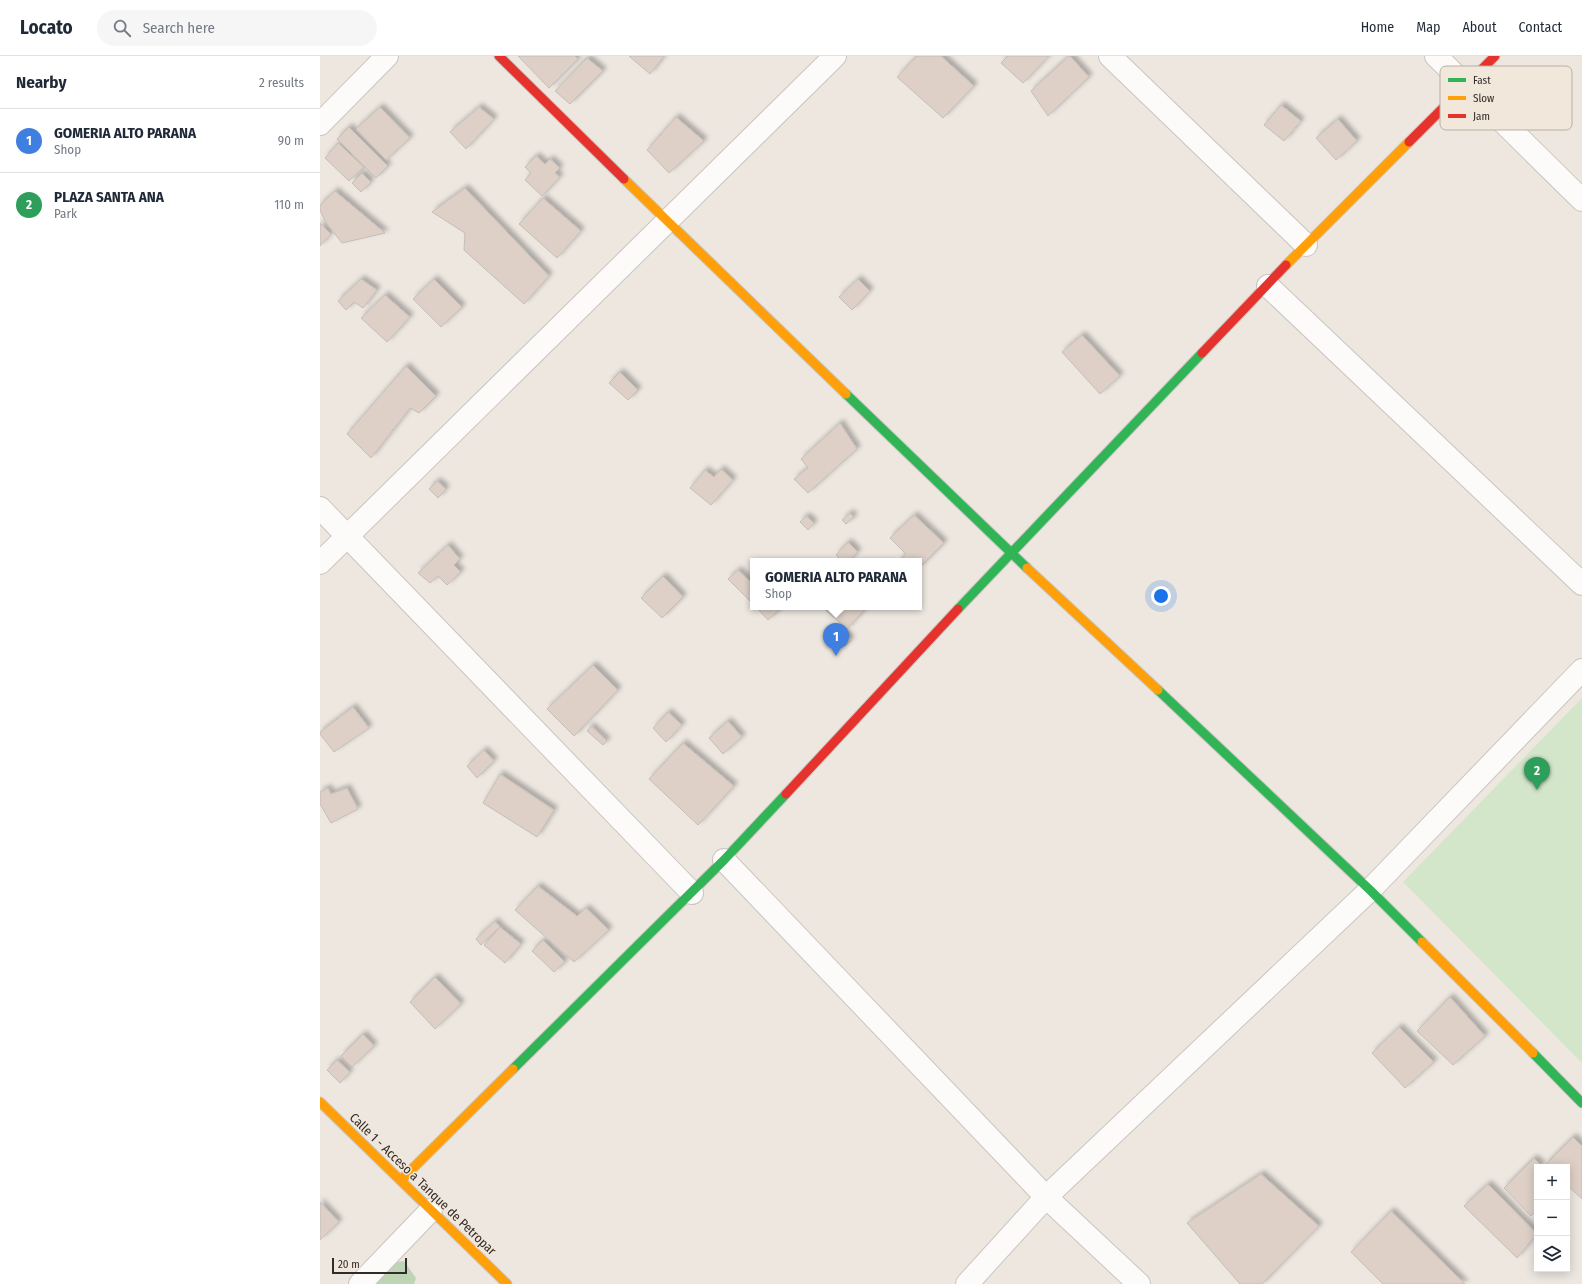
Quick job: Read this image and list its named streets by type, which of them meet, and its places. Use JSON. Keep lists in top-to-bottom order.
{
  "streets": {
    "street": ["Calle 1 - Acceso a Tanque de Petropar"]
  },
  "legend": ["Fast", "Slow", "Jam"],
  "scale_bar": "20 m",
  "page": {
    "header": "Locato",
    "search": "Search here",
    "nav": [
      "Home",
      "Map",
      "About",
      "Contact"
    ],
    "heading": ["Nearby", "2 results"],
    "list": [
      {
        "mark": "1",
        "name": "GOMERIA ALTO PARANA",
        "note": "Shop",
        "value": "90 m"
      },
      {
        "mark": "2",
        "name": "PLAZA SANTA ANA",
        "note": "Park",
        "value": "110 m"
      }
    ],
    "popup": ["GOMERIA ALTO PARANA", "Shop"],
    "pins": ["1", "2"],
    "map_buttons": ["+", "−"],
    "scale": "20 m"
  }
}
